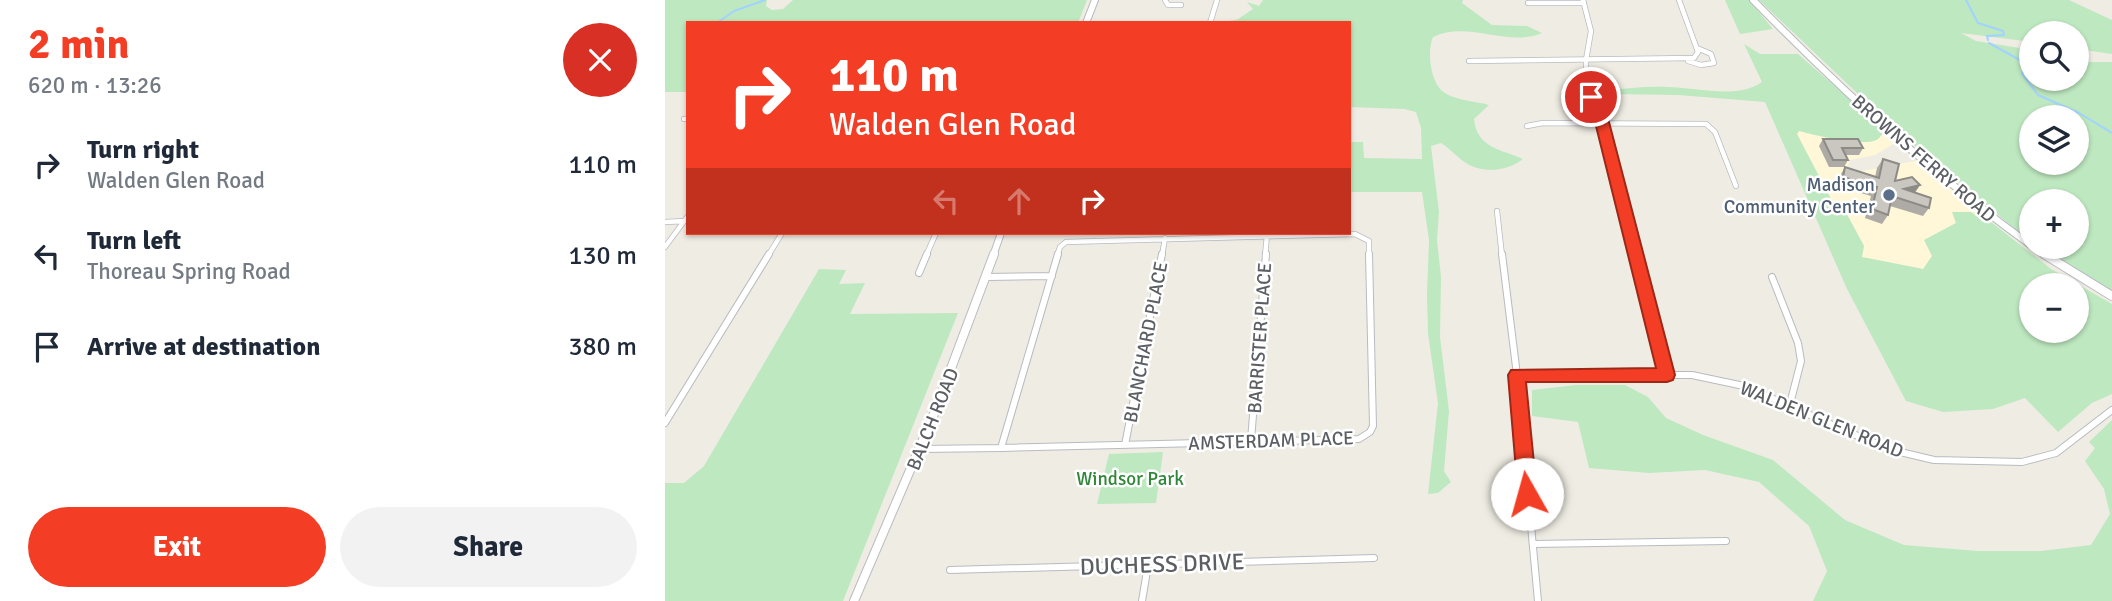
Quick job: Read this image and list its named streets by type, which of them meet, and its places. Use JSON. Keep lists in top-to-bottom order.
{
  "streets": {
    "street": [
      "BROWNS FERRY ROAD",
      "BARRISTER PLACE",
      "BLANCHARD PLACE",
      "BALCH ROAD",
      "WALDEN GLEN ROAD",
      "AMSTERDAM PLACE",
      "DUCHESS DRIVE"
    ]
  },
  "crossings": [
    ["BARRISTER PLACE", "AMSTERDAM PLACE"],
    ["BLANCHARD PLACE", "AMSTERDAM PLACE"],
    ["BALCH ROAD", "AMSTERDAM PLACE"]
  ],
  "parks": ["Windsor Park"],
  "places": ["Madison Community Center"],
  "page": {
    "heading": ["2 min", "620 m · 13:26"],
    "map_buttons": ["+", "−"],
    "turn": ["110 m", "Walden Glen Road"],
    "list": [
      {
        "name": "Turn right",
        "note": "Walden Glen Road",
        "value": "110 m"
      },
      {
        "name": "Turn left",
        "note": "Thoreau Spring Road",
        "value": "130 m"
      },
      {
        "name": "Arrive at destination",
        "value": "380 m"
      }
    ],
    "buttons": ["Exit", "Share"]
  }
}
